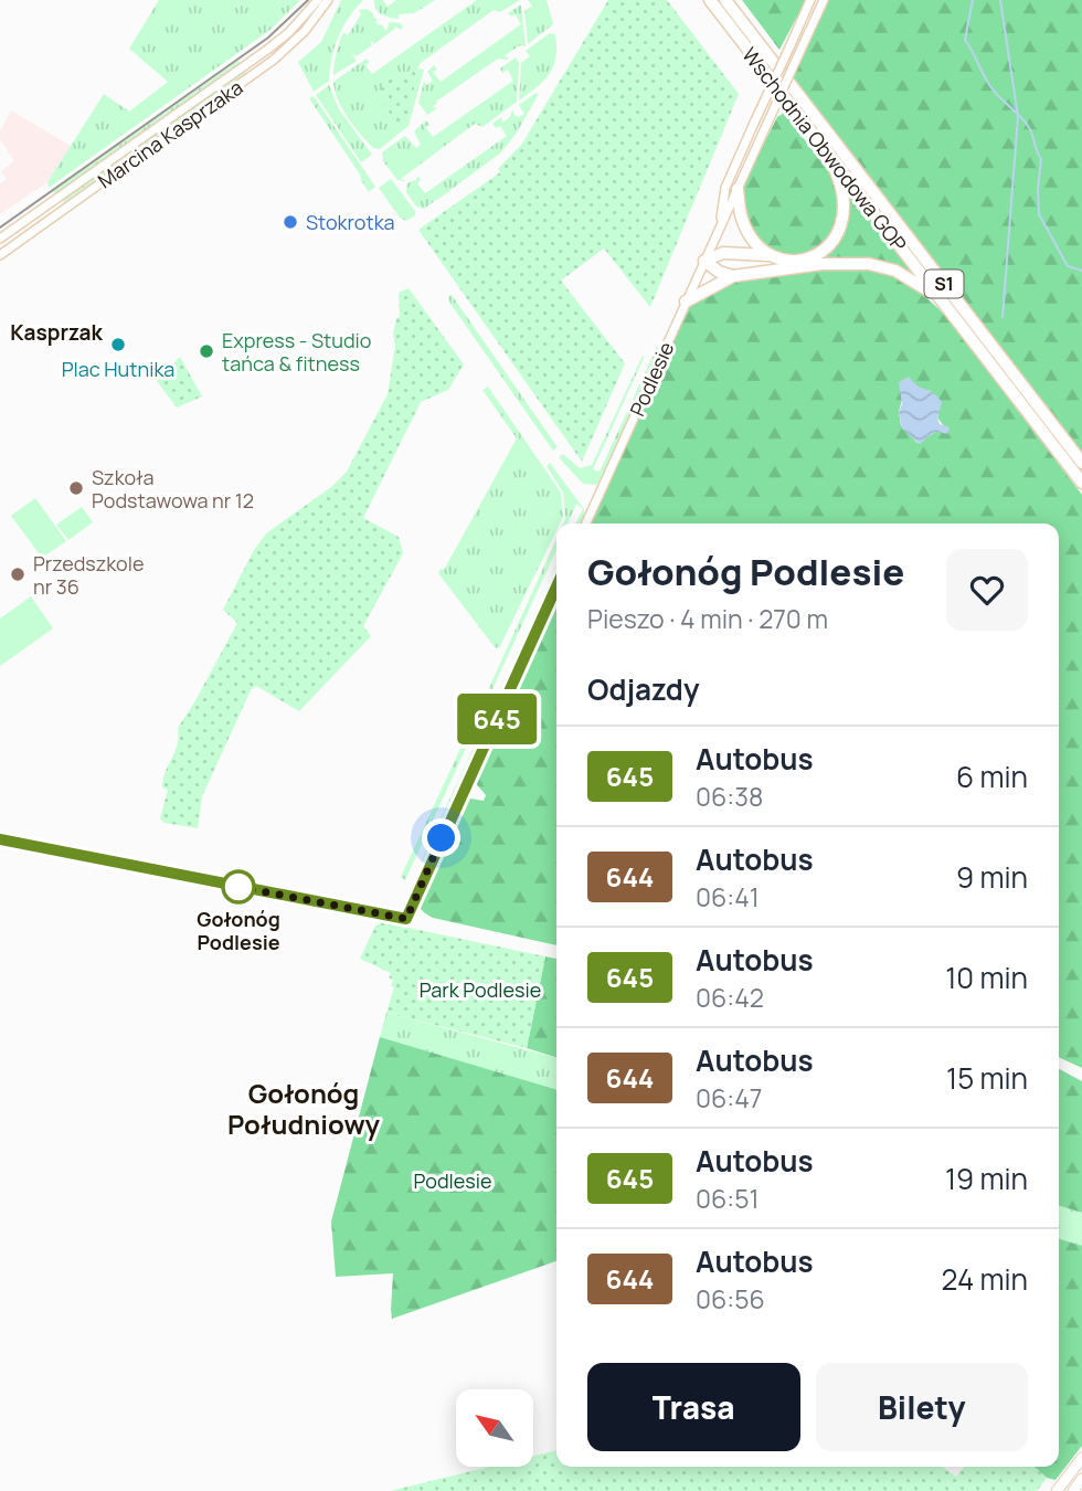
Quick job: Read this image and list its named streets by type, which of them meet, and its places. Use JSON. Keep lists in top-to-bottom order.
{
  "streets": {
    "highway": ["Wschodnia Obwodowa GOP", "S1"],
    "street": ["Marcina Kasprzaka", "Podlesie"]
  },
  "districts": ["Kasprzak", "Gołonóg Południowy"],
  "parks": ["Park Podlesie", "Podlesie"],
  "places": [
    "Stokrotka",
    "Plac Hutnika",
    "Express - Studio tańca & fitness",
    "Szkoła Podstawowa nr 12",
    "Przedszkole nr 36",
    "Gołonóg Podlesie"
  ],
  "lines": ["bus line 645"],
  "north": "top left",
  "page": {
    "on_map": "645",
    "heading": [
      ["Gołonóg Podlesie", "Pieszo · 4 min · 270 m"],
      "Odjazdy"
    ],
    "list": [
      {
        "mark": "645",
        "name": "Autobus",
        "note": "06:38",
        "value": "6 min"
      },
      {
        "mark": "644",
        "name": "Autobus",
        "note": "06:41",
        "value": "9 min"
      },
      {
        "mark": "645",
        "name": "Autobus",
        "note": "06:42",
        "value": "10 min"
      },
      {
        "mark": "644",
        "name": "Autobus",
        "note": "06:47",
        "value": "15 min"
      },
      {
        "mark": "645",
        "name": "Autobus",
        "note": "06:51",
        "value": "19 min"
      },
      {
        "mark": "644",
        "name": "Autobus",
        "note": "06:56",
        "value": "24 min"
      }
    ],
    "buttons": ["Trasa", "Bilety"]
  }
}
